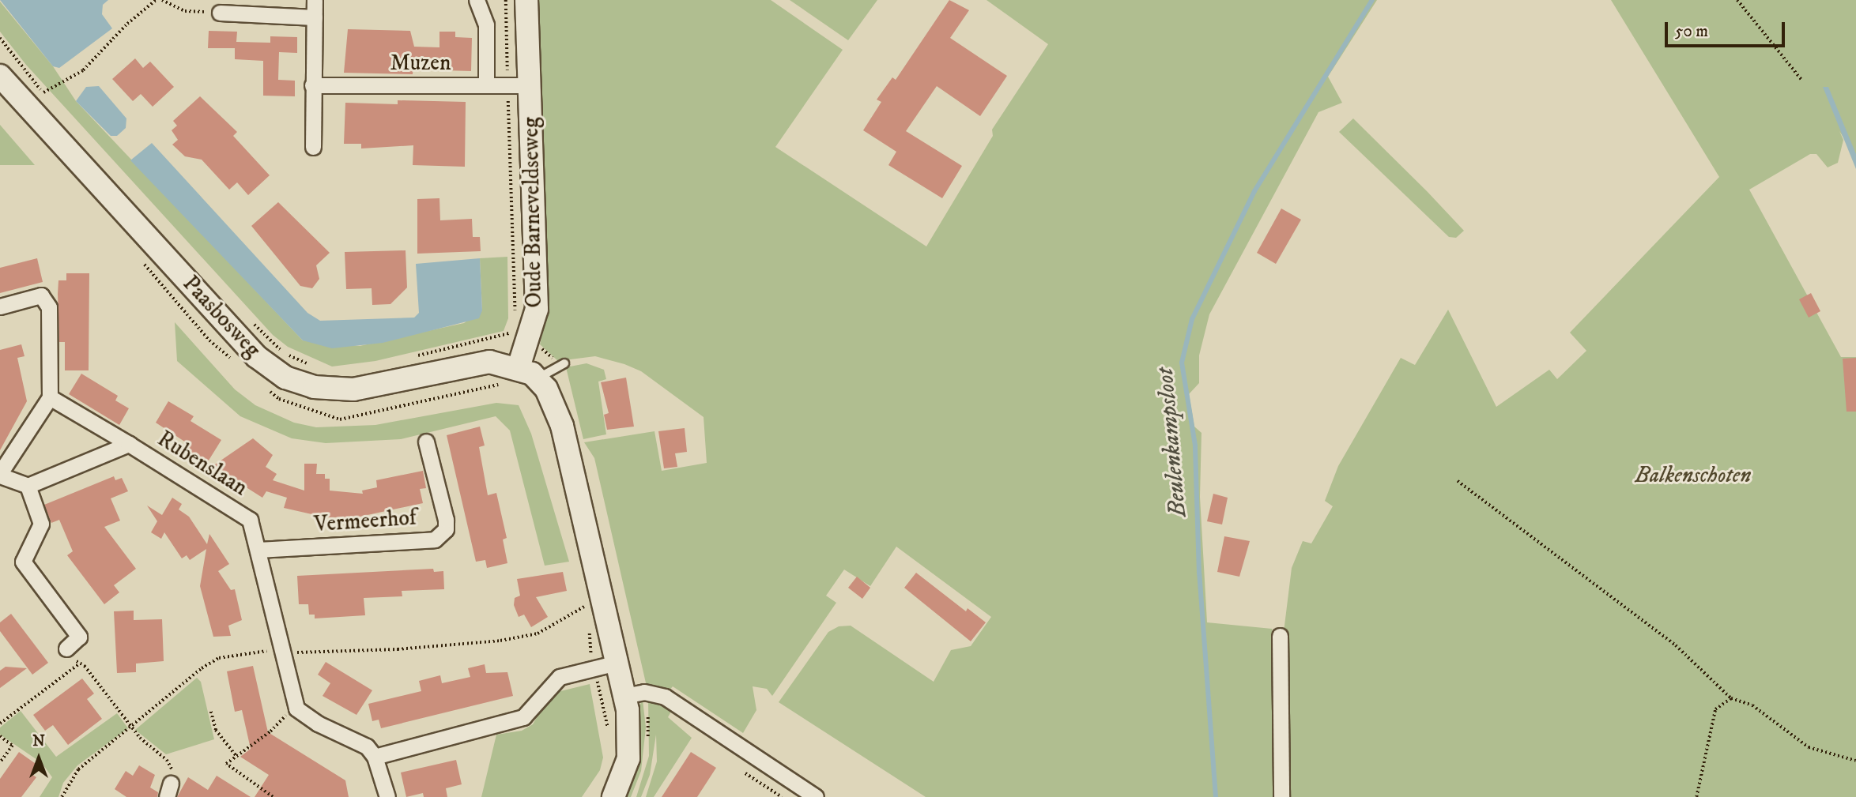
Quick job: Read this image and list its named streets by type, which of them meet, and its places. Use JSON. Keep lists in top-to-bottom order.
{
  "streets": {
    "street": [
      "Muzen",
      "Oude Barneveldseweg",
      "Paasbosweg",
      "Rubenslaan",
      "Vermeerhof"
    ]
  },
  "crossings": [
    ["Muzen", "Oude Barneveldseweg"],
    ["Oude Barneveldseweg", "Paasbosweg"],
    ["Rubenslaan", "Vermeerhof"]
  ],
  "water": ["Beulenkampsloot"],
  "parks": ["Balkenschoten"],
  "scale_bar": "50 m",
  "north": "top"
}
